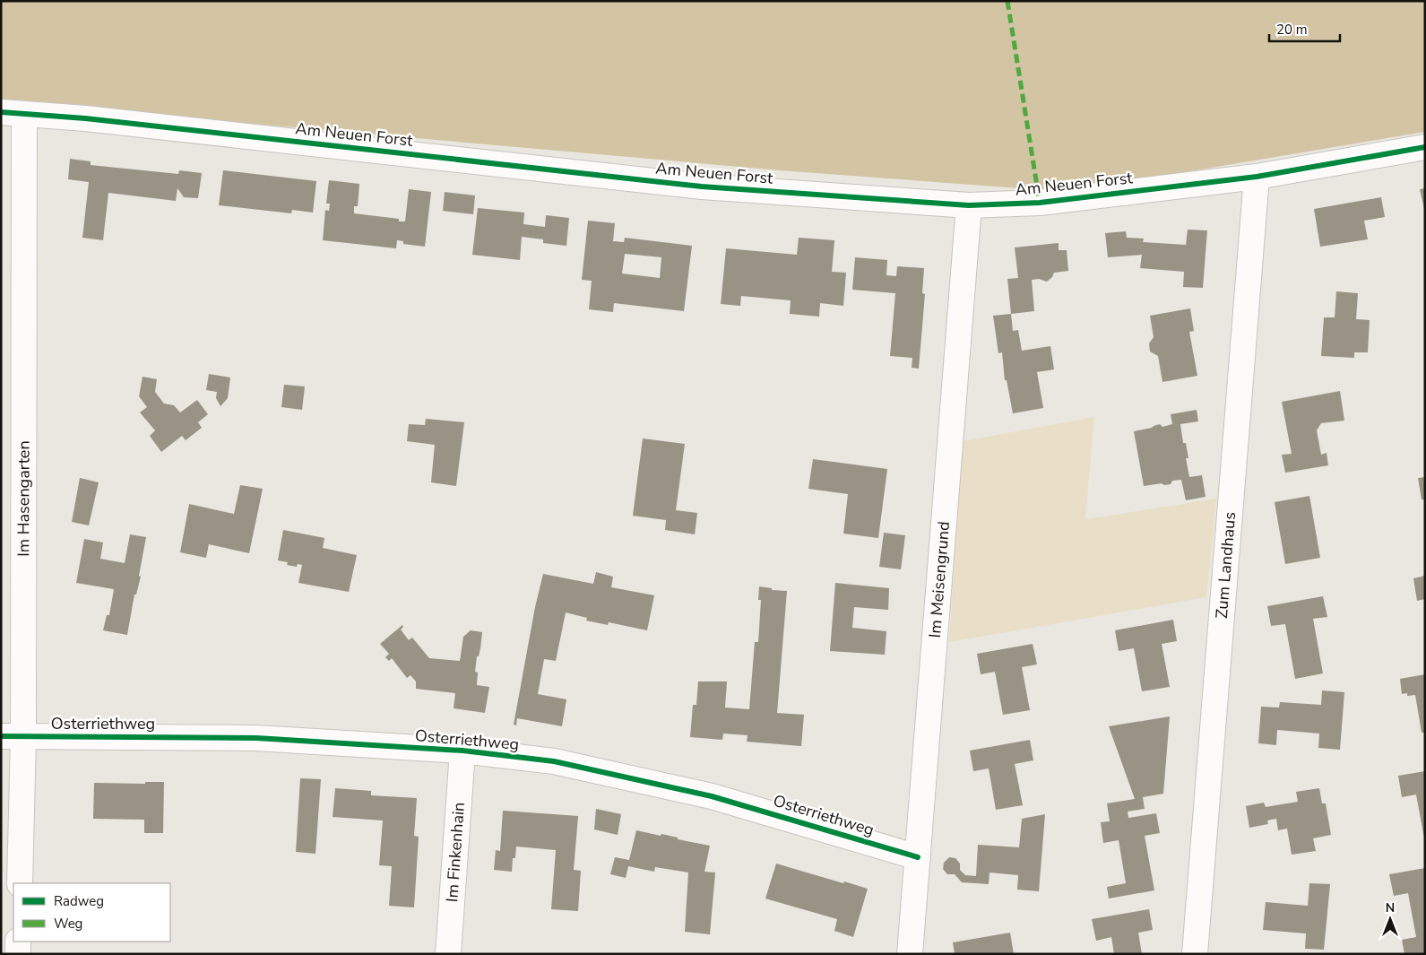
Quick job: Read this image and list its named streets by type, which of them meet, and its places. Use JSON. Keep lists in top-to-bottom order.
{
  "streets": {
    "street": [
      "Am Neuen Forst",
      "Im Hasengarten",
      "Zum Landhaus",
      "Im Meisengrund",
      "Osterriethweg",
      "Im Finkenhain"
    ]
  },
  "crossings": [
    ["Am Neuen Forst", "Im Hasengarten"],
    ["Am Neuen Forst", "Zum Landhaus"],
    ["Am Neuen Forst", "Im Meisengrund"],
    ["Im Hasengarten", "Osterriethweg"],
    ["Im Meisengrund", "Osterriethweg"],
    ["Osterriethweg", "Im Finkenhain"]
  ],
  "legend": ["Radweg", "Weg"],
  "scale_bar": "20 m",
  "north": "top"
}
